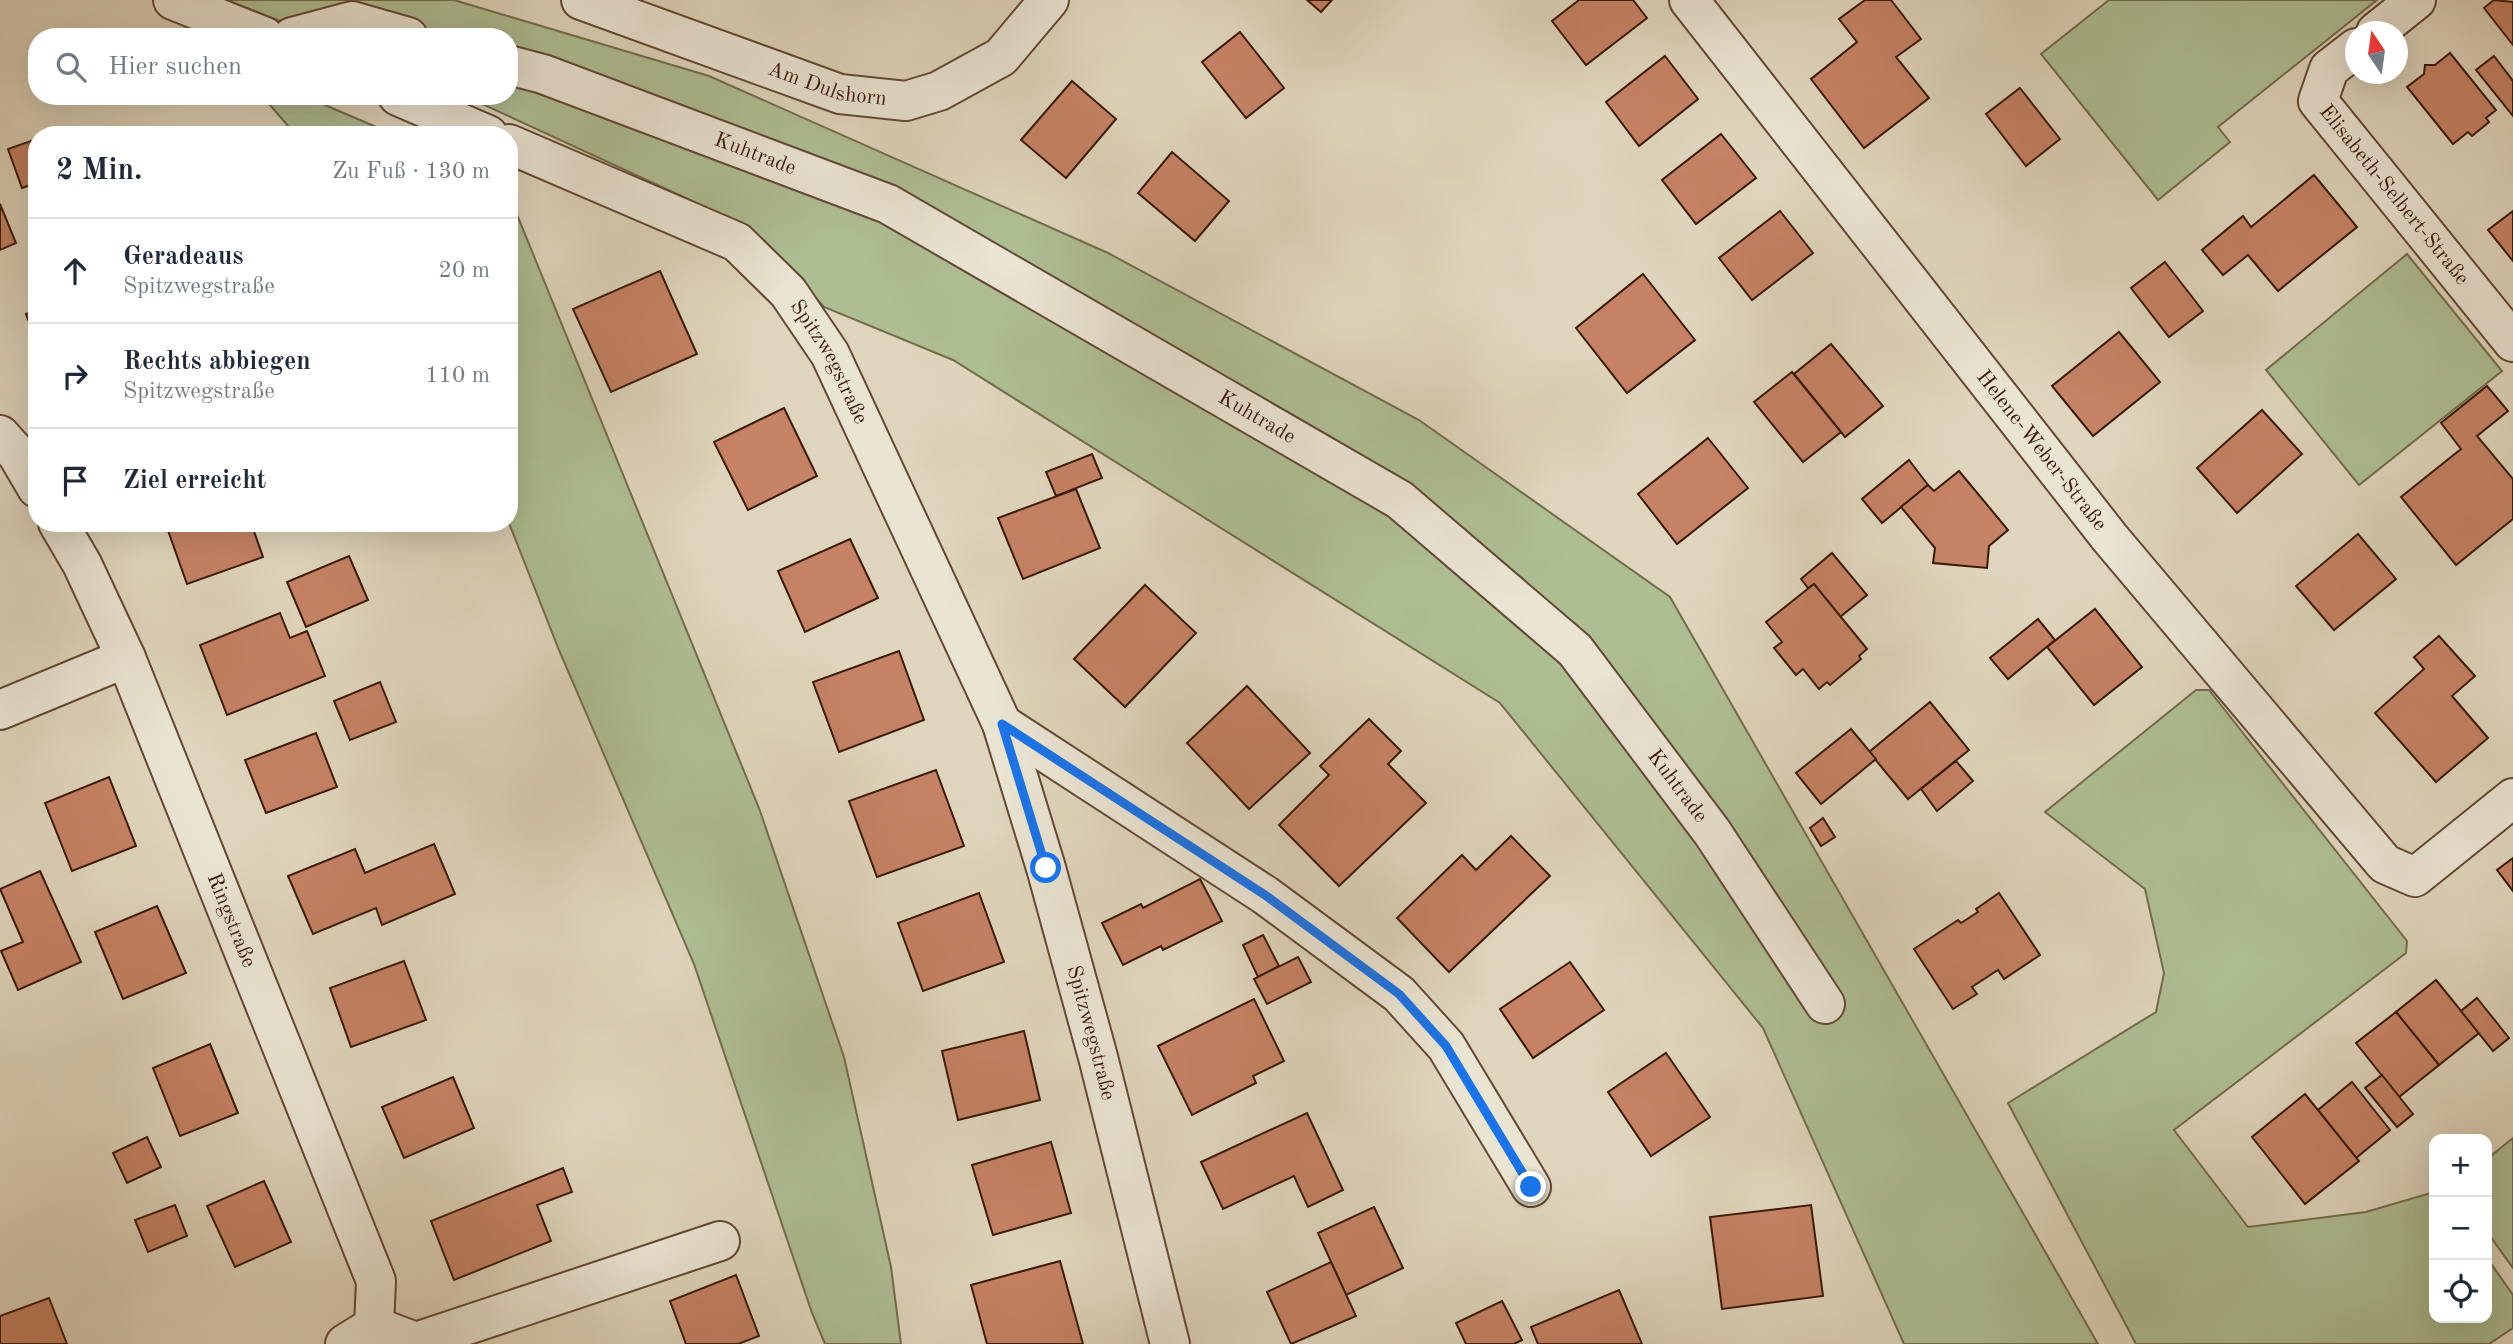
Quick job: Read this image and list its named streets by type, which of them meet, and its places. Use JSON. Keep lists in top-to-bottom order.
{
  "streets": {
    "street": [
      "Am Dulshorn",
      "Kuhtrade",
      "Elisabeth-Selbert-Straße",
      "Spitzwegstraße",
      "Helene-Weber-Straße",
      "Ringstraße"
    ]
  },
  "north": "top",
  "page": {
    "search": "Hier suchen",
    "heading": ["2 Min.", "Zu Fuß · 130 m"],
    "list": [
      ["Geradeaus", "Spitzwegstraße", "20 m"],
      ["Rechts abbiegen", "Spitzwegstraße", "110 m"],
      "Ziel erreicht"
    ],
    "map_buttons": ["+", "−"]
  }
}
